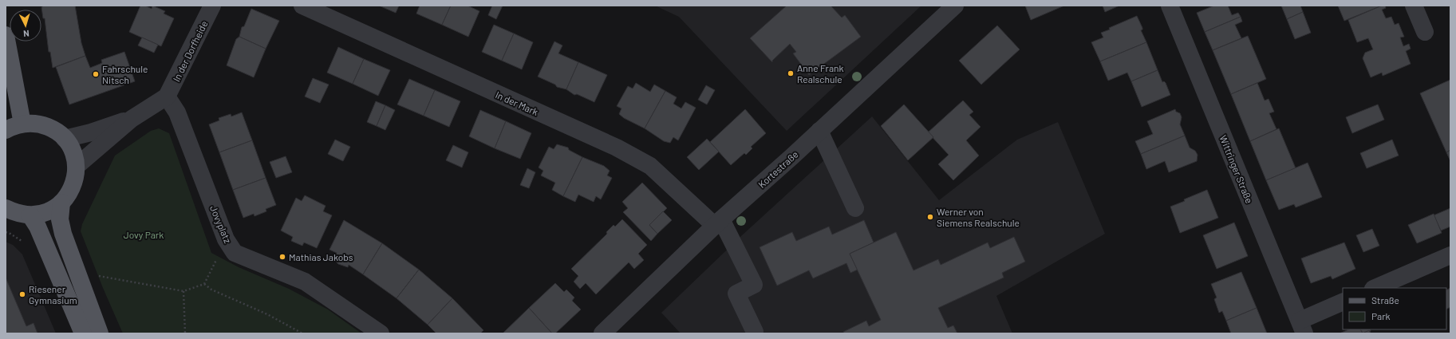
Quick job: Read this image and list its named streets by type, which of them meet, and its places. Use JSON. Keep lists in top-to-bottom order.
{
  "streets": {
    "street": [
      "In der Dorfheide",
      "In der Mark",
      "Kortestraße",
      "Wittringer Straße",
      "Jovyplatz"
    ]
  },
  "crossings": [
    ["In der Dorfheide", "Jovyplatz"],
    ["In der Mark", "Kortestraße"]
  ],
  "parks": ["Jovy Park"],
  "places": [
    "Anne Frank Realschule",
    "Fahrschule Nitsch",
    "Werner von Siemens Realschule",
    "Mathias Jakobs",
    "Riesener Gymnasium"
  ],
  "legend": ["Straße", "Park"],
  "north": "bottom"
}
